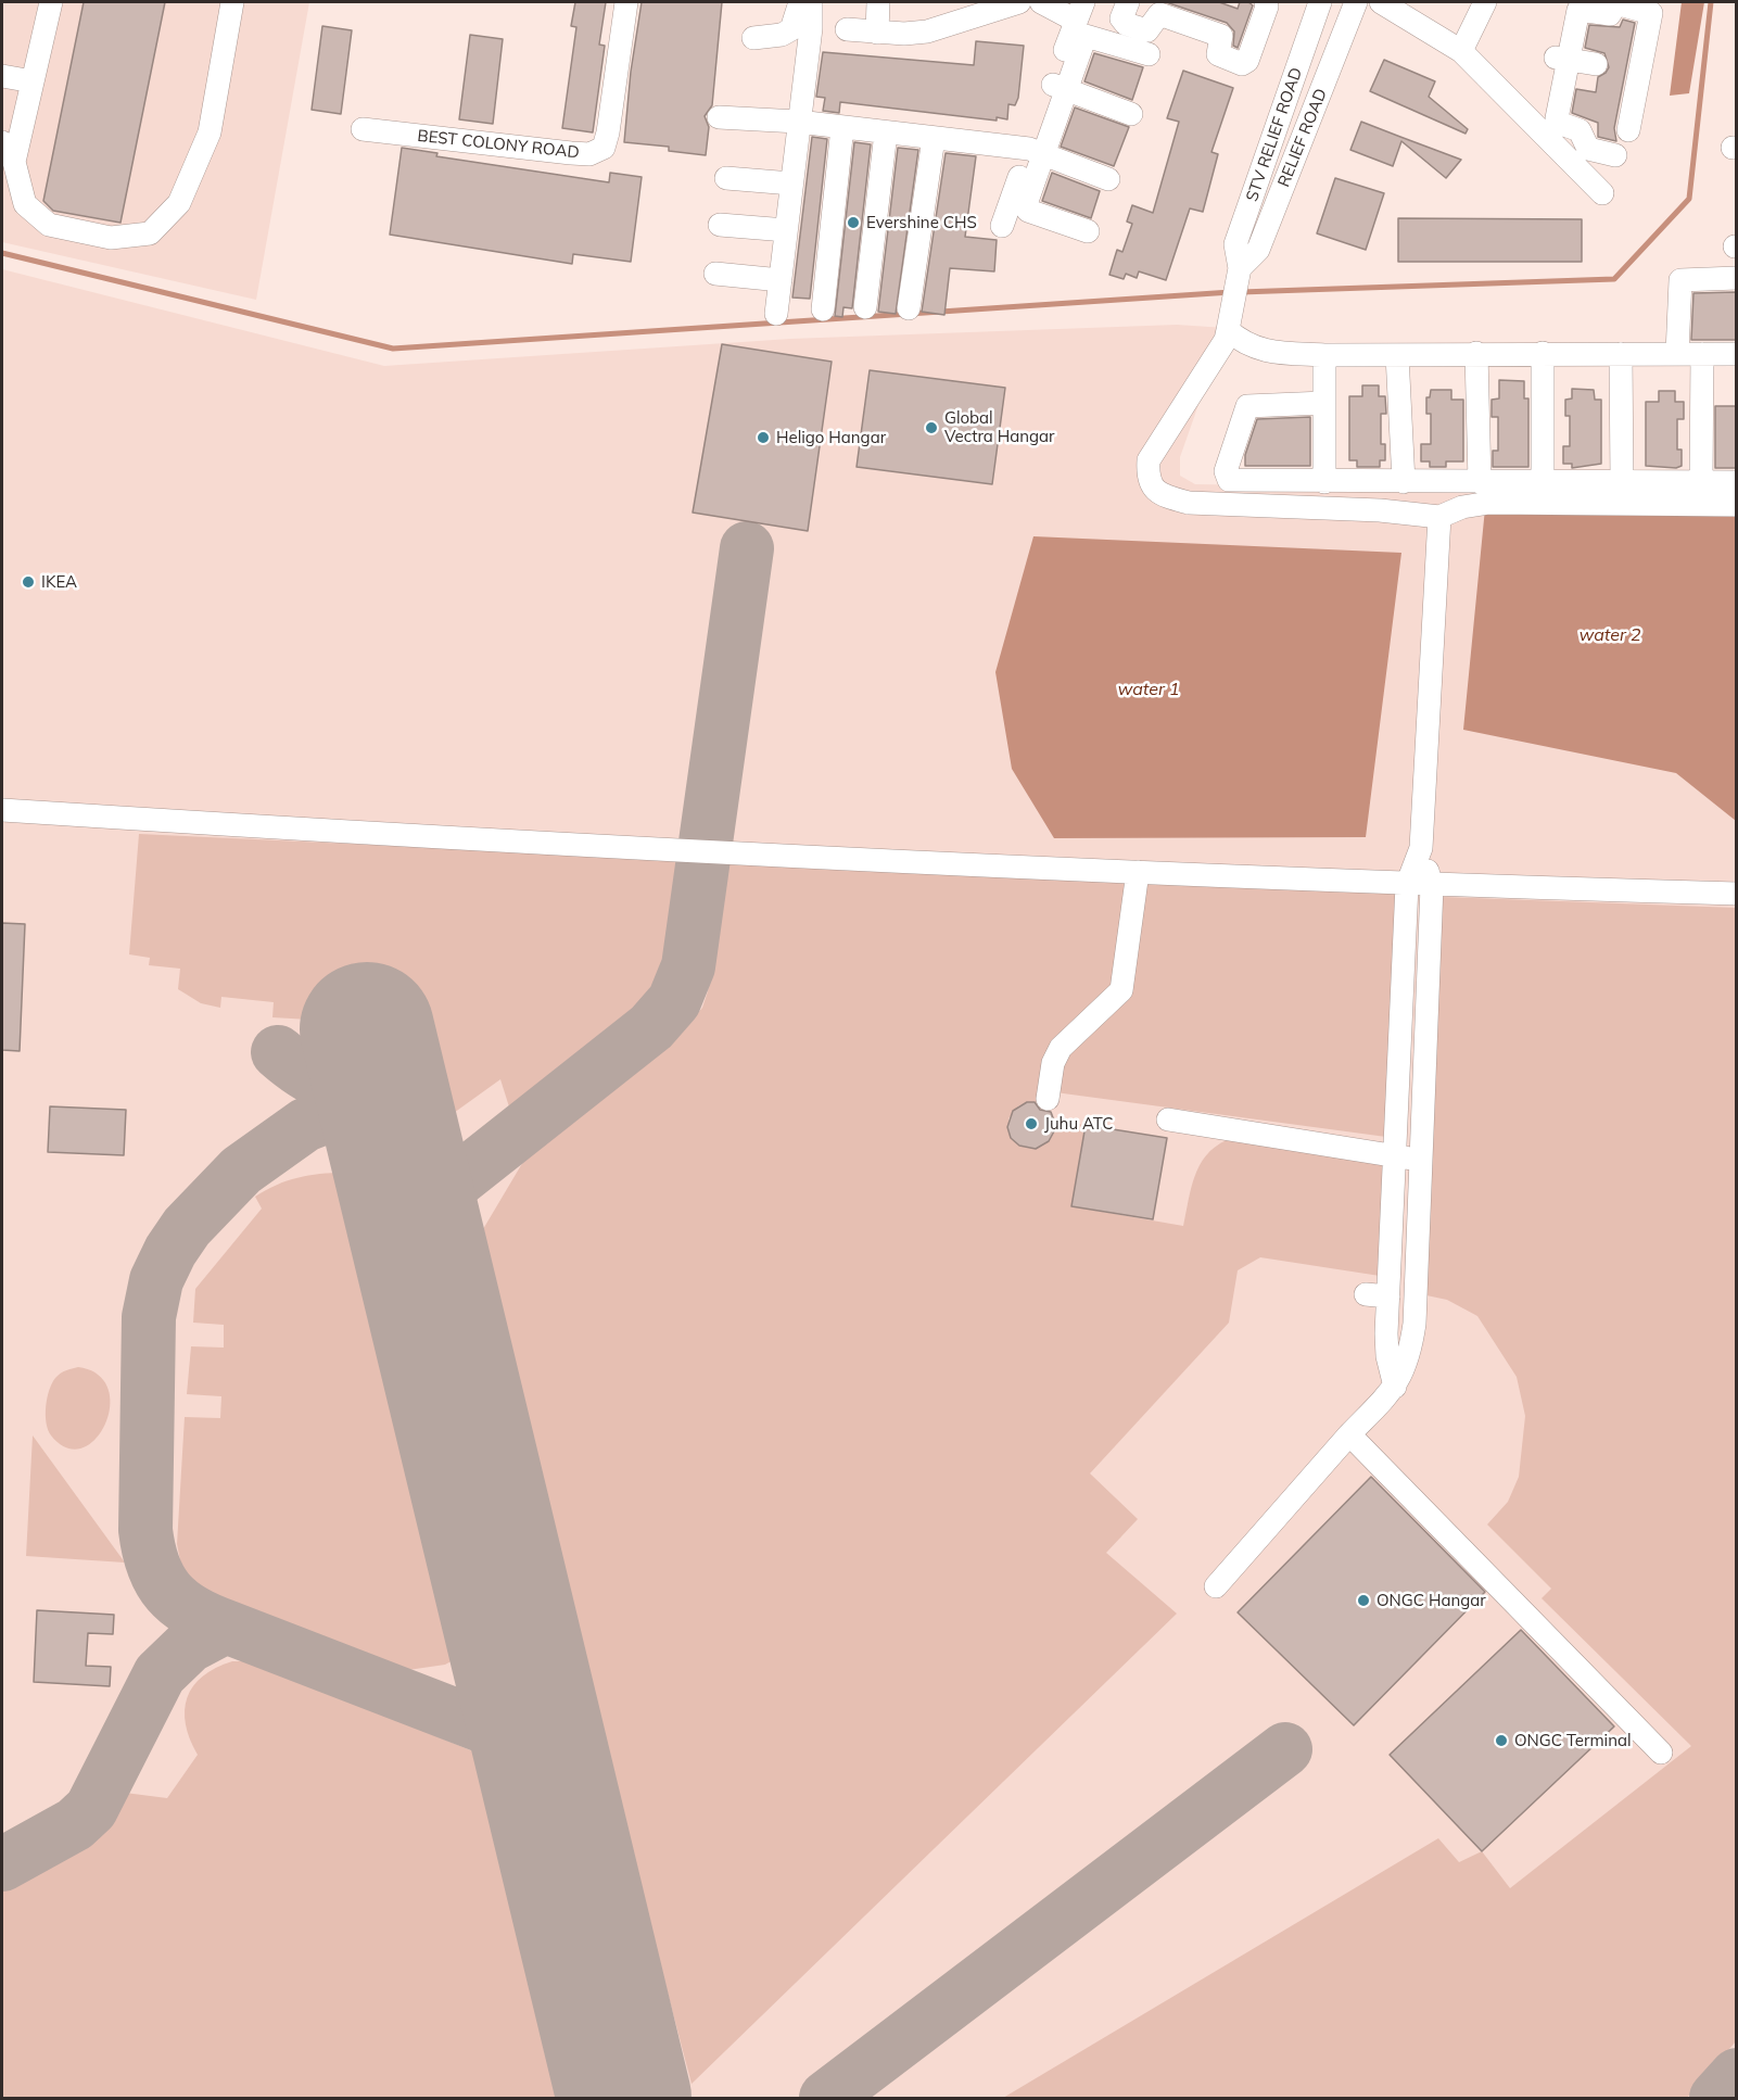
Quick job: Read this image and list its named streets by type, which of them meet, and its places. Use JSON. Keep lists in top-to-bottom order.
{
  "streets": {
    "street": ["STV RELIEF ROAD", "RELIEF ROAD", "BEST COLONY ROAD"]
  },
  "crossings": [
    ["STV RELIEF ROAD", "RELIEF ROAD"]
  ],
  "water": ["water 2", "water 1"],
  "places": [
    "Evershine CHS",
    "Global Vectra Hangar",
    "Heligo Hangar",
    "IKEA",
    "Juhu ATC",
    "ONGC Hangar",
    "ONGC Terminal"
  ]
}
